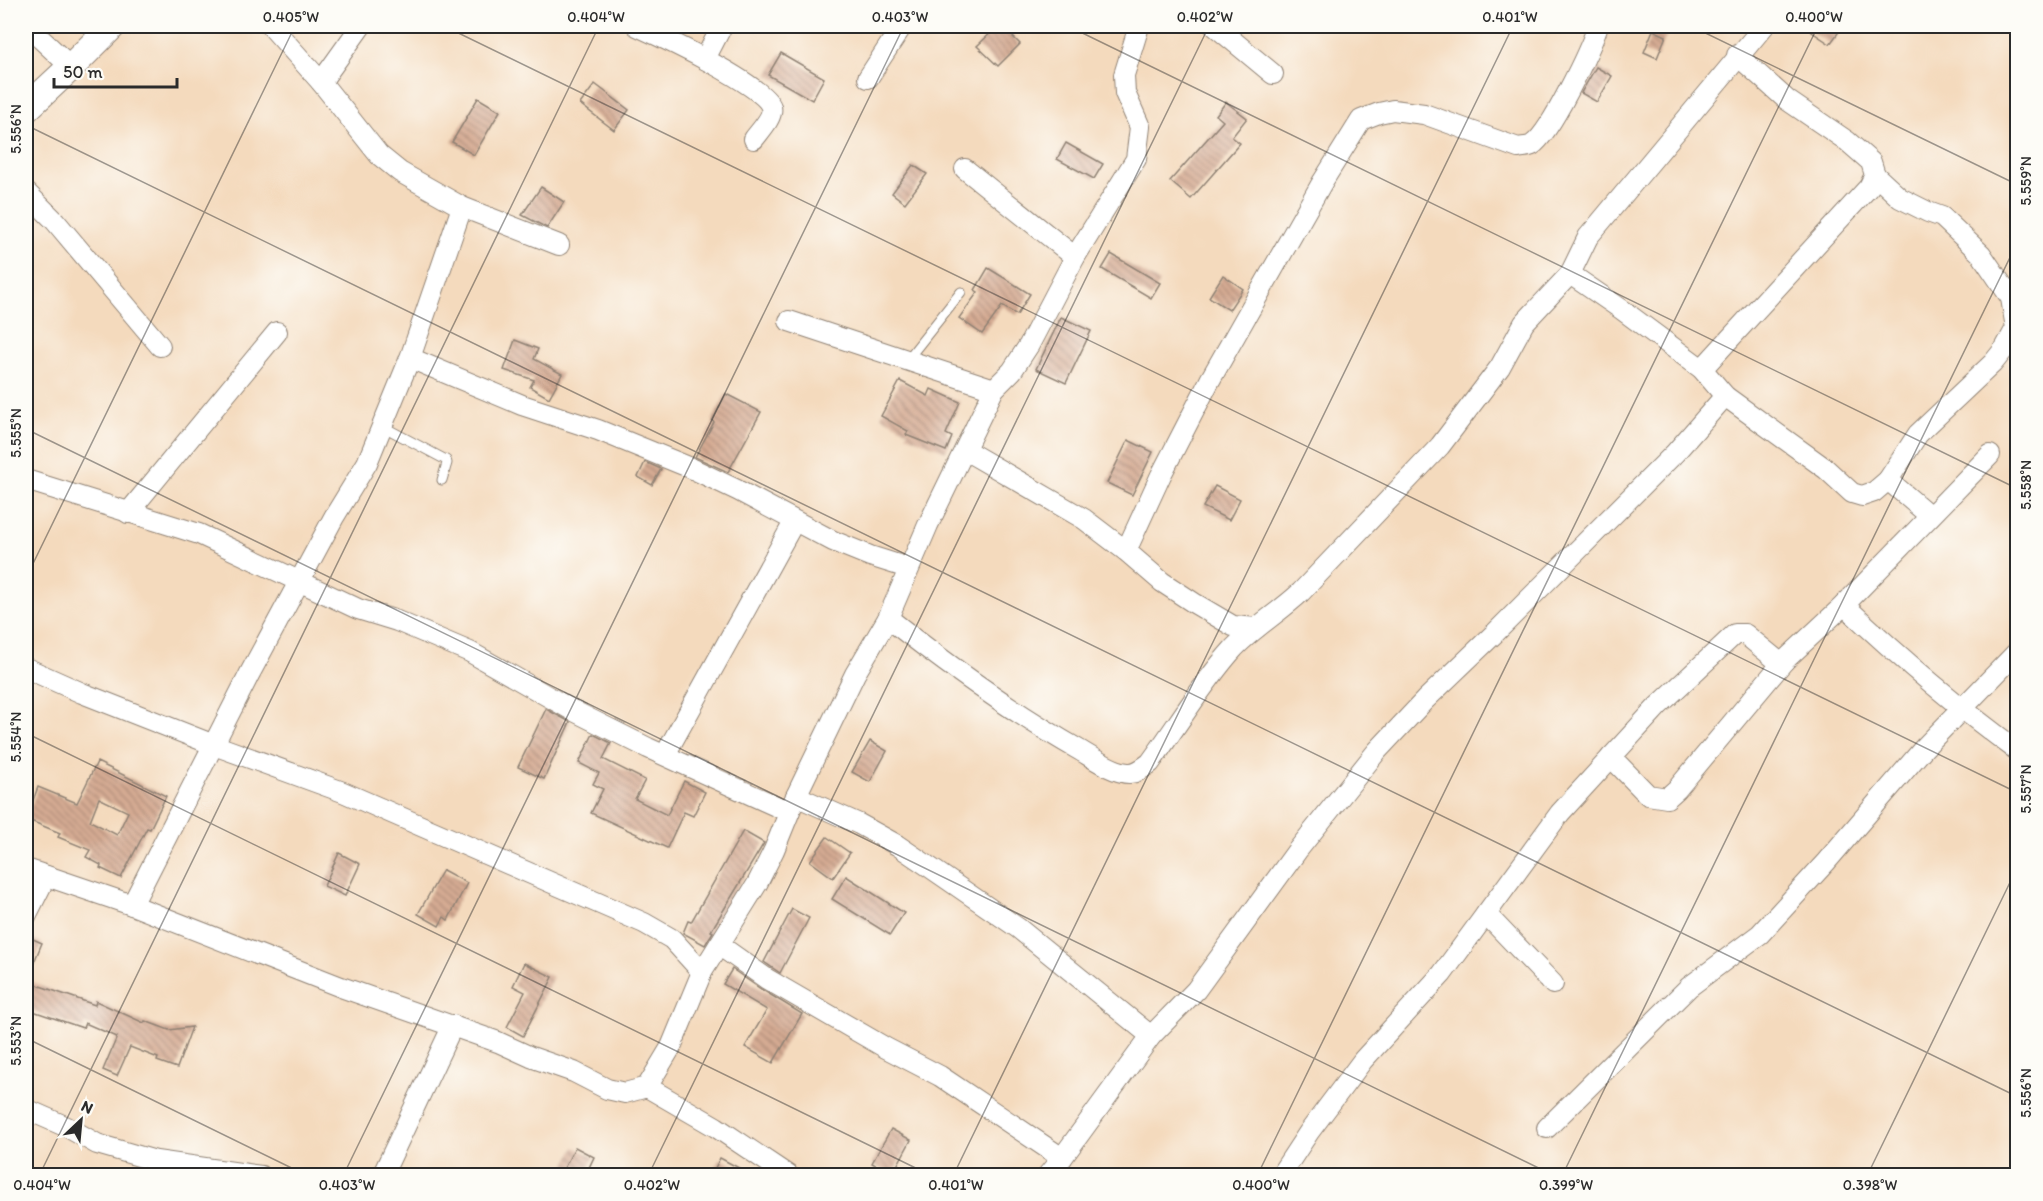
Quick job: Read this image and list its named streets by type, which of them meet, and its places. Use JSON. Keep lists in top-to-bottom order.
{
  "scale_bar": "50 m",
  "north": "top right",
  "coordinates": [
    "0.405°W",
    "0.404°W",
    "0.403°W",
    "0.402°W",
    "0.401°W",
    "0.400°W",
    "5.556°N",
    "5.559°N",
    "5.555°N",
    "5.558°N",
    "5.554°N",
    "5.557°N",
    "5.553°N",
    "0.399°W",
    "0.398°W"
  ]
}
